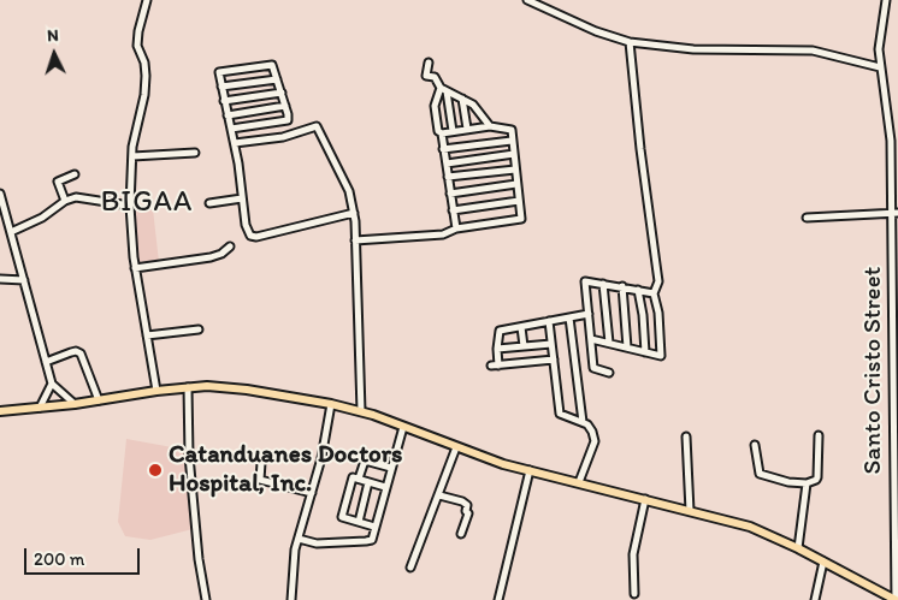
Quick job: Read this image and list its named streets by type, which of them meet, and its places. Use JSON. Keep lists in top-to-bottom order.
{
  "streets": {
    "street": ["Santo Cristo Street"]
  },
  "districts": ["BIGAA"],
  "places": ["Catanduanes Doctors Hospital, Inc."],
  "scale_bar": "200 m",
  "north": "top"
}
